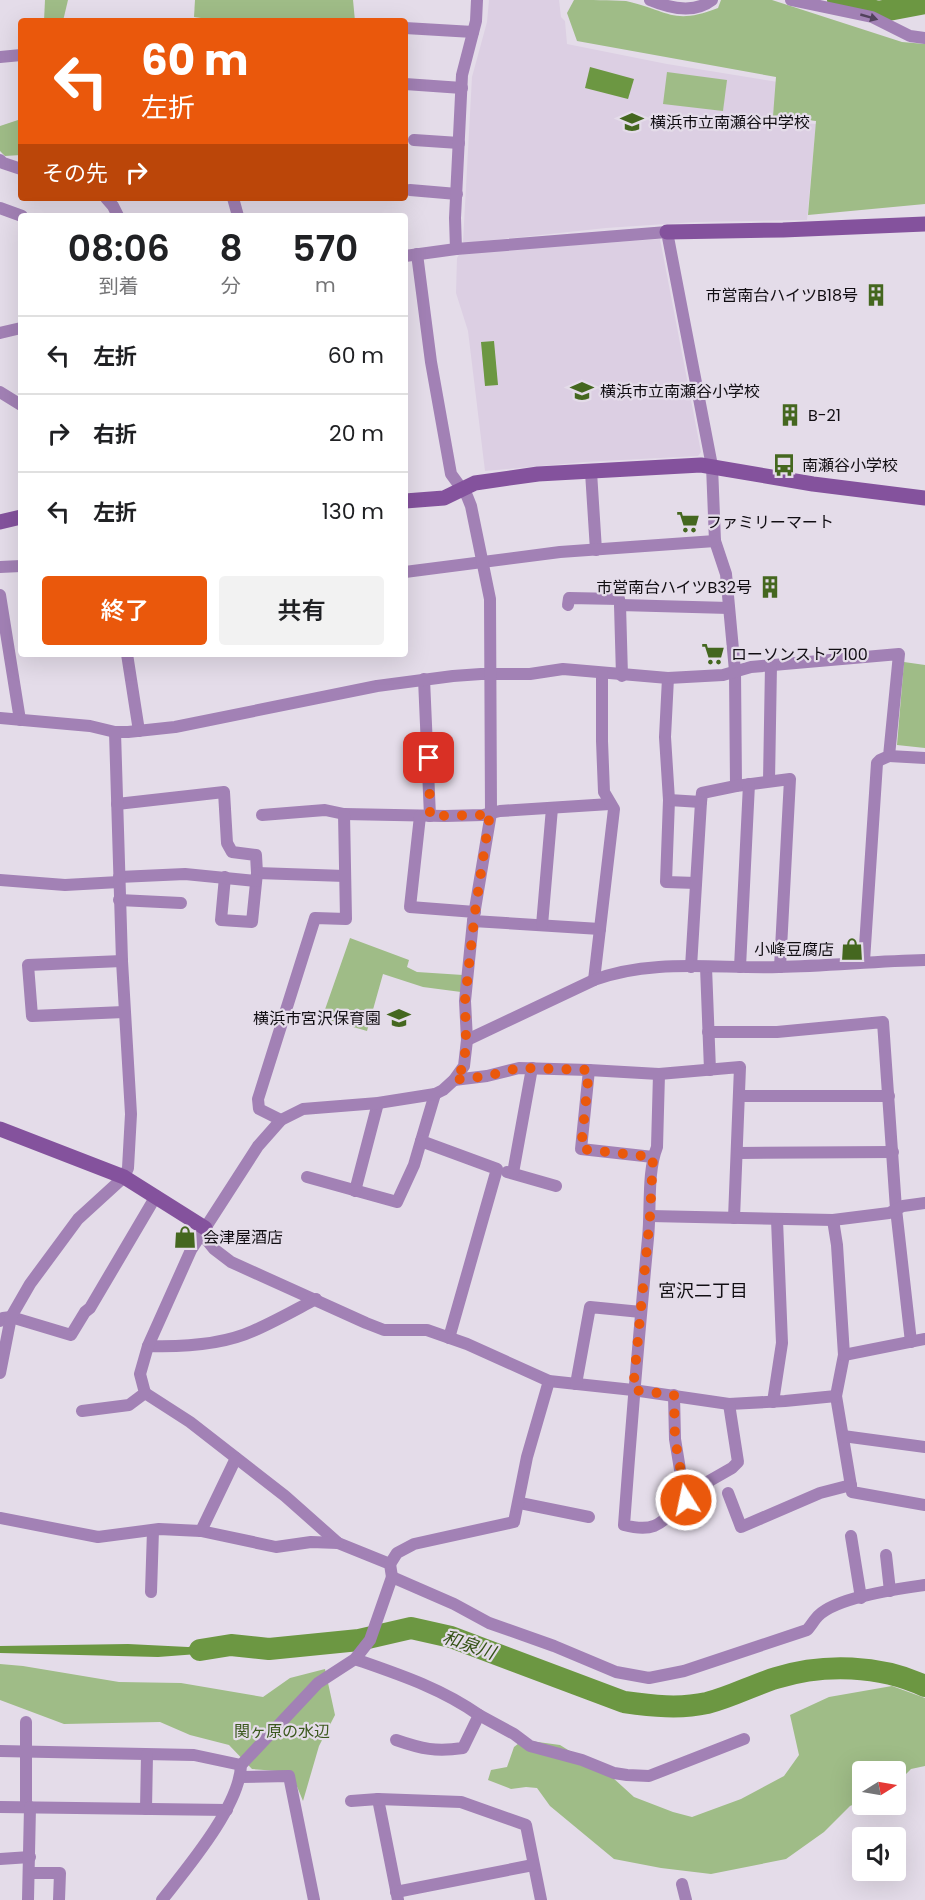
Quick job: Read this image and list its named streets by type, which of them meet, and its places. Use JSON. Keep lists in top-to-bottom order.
{
  "districts": ["宮沢二丁目"],
  "water": ["和泉川"],
  "parks": ["関ヶ原の水辺"],
  "places": {
    "school or university": ["横浜市立南瀬谷中学校", "横浜市立南瀬谷小学校", "横浜市宮沢保育園"],
    "building": ["市営南台ハイツB18号", "B-21", "市営南台ハイツB32号"],
    "bus stop": ["南瀬谷小学校"],
    "supermarket": ["ファミリーマート", "ローソンストア100"],
    "shop": ["小峰豆腐店", "会津屋酒店"]
  },
  "north": "right",
  "page": {
    "turn": ["60 m", "左折"],
    "then": "その先",
    "eta": [
      "08:06",
      "到着",
      "8",
      "分",
      "570",
      "m"
    ],
    "list": [
      {
        "name": "左折",
        "value": "60 m"
      },
      {
        "name": "右折",
        "value": "20 m"
      },
      {
        "name": "左折",
        "value": "130 m"
      }
    ],
    "buttons": ["終了", "共有"]
  }
}
